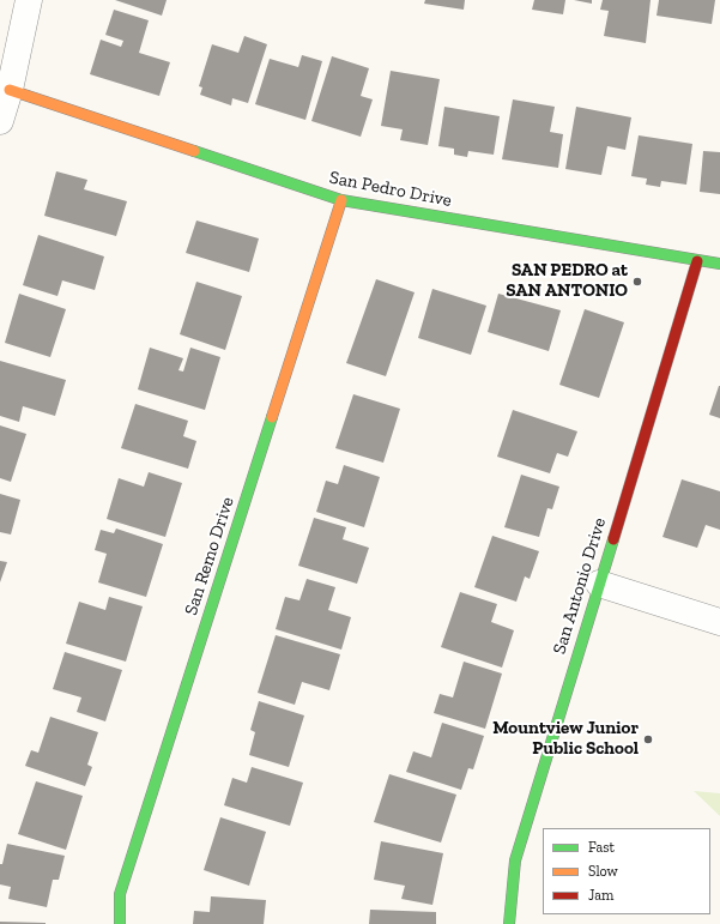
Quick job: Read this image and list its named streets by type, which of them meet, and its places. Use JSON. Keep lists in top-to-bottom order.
{
  "streets": {
    "street": ["San Pedro Drive", "San Remo Drive", "San Antonio Drive"]
  },
  "crossings": [
    ["San Pedro Drive", "San Remo Drive"],
    ["San Pedro Drive", "San Antonio Drive"]
  ],
  "places": ["SAN PEDRO at SAN ANTONIO", "Mountview Junior Public School"],
  "legend": ["Fast", "Slow", "Jam"]
}
